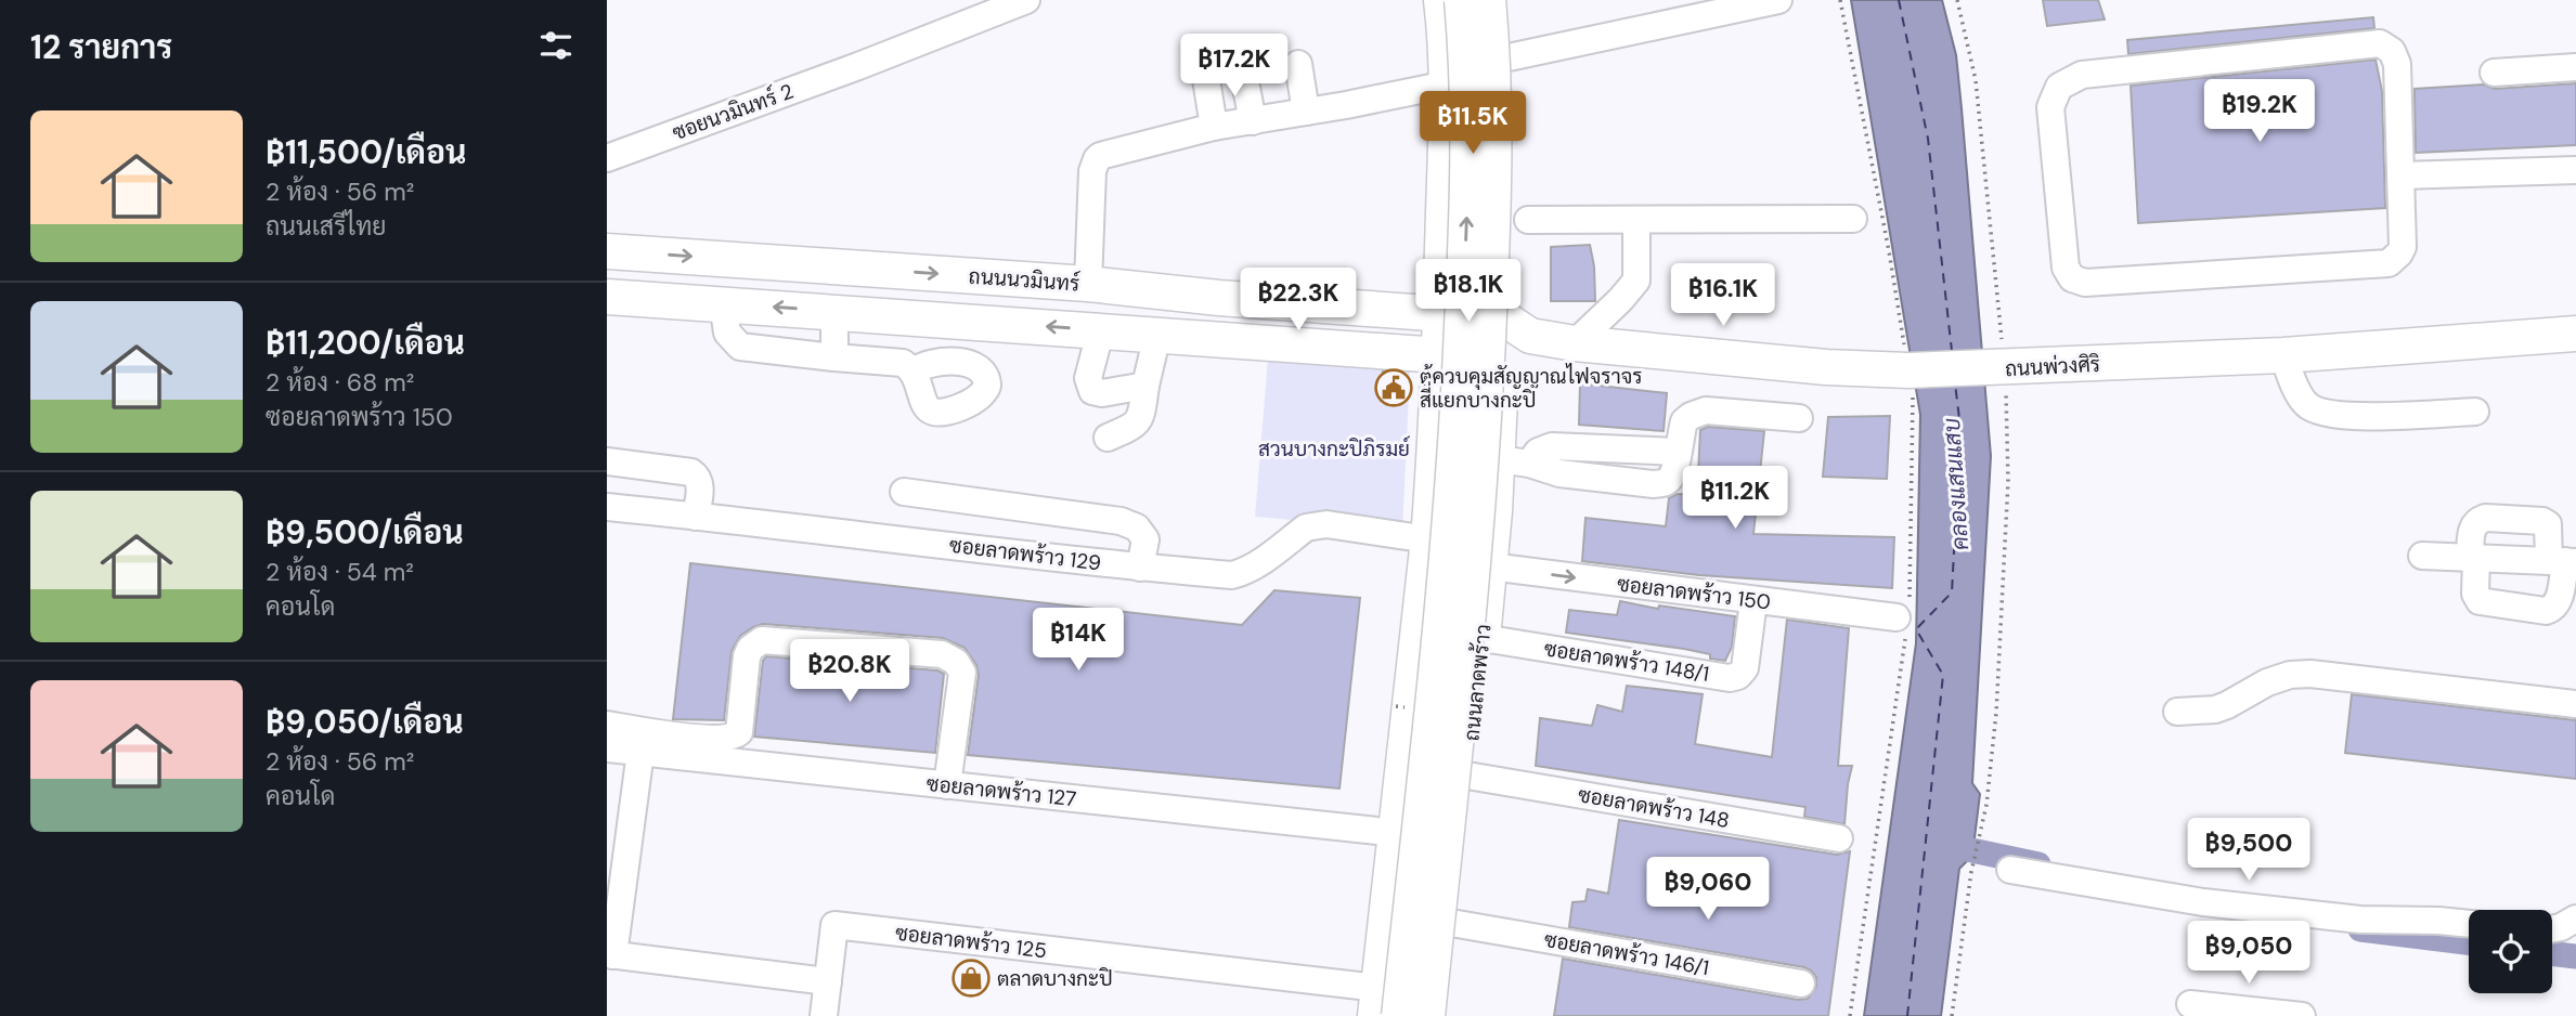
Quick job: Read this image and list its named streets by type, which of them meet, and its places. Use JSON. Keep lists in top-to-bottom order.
{
  "streets": {
    "main road": ["ถนนนวมินทร์", "ถนนพ่วงศิริ", "ถนนลาดพร้าว"],
    "street": [
      "ซอยนวมินทร์ 2",
      "ซอยลาดพร้าว 129",
      "ซอยลาดพร้าว 150",
      "ซอยลาดพร้าว 148/1",
      "ซอยลาดพร้าว 127",
      "ซอยลาดพร้าว 148",
      "ซอยลาดพร้าว 125",
      "ซอยลาดพร้าว 146/1"
    ]
  },
  "crossings": [
    ["ถนนนวมินทร์", "ถนนพ่วงศิริ"],
    ["ถนนพ่วงศิริ", "ถนนลาดพร้าว"],
    ["ซอยลาดพร้าว 150", "ซอยลาดพร้าว 148/1"],
    ["ซอยลาดพร้าว 150", "ถนนลาดพร้าว"],
    ["ซอยลาดพร้าว 148/1", "ถนนลาดพร้าว"],
    ["ถนนลาดพร้าว", "ซอยลาดพร้าว 148"],
    ["ถนนลาดพร้าว", "ซอยลาดพร้าว 146/1"]
  ],
  "one_way": ["ซอยลาดพร้าว 150"],
  "water": ["คลองแสนแสบ"],
  "parks": ["สวนบางกะปิภิรมย์"],
  "places": {
    "public building": ["ตู้ควบคุมสัญญาณไฟจราจร สี่แยกบางกะปิ"],
    "shop": ["ตลาดบางกะปิ"]
  },
  "page": {
    "heading": "12 รายการ",
    "price": [
      "฿17.2K",
      "฿19.2K",
      "฿11.5K",
      "฿18.1K",
      "฿16.1K",
      "฿22.3K",
      "฿11.2K",
      "฿14K",
      "฿20.8K",
      "฿9,500",
      "฿9,060",
      "฿9,050"
    ],
    "list": [
      {
        "name": "฿11,500/เดือน",
        "note": "2 ห้อง · 56 m² · ถนนเสรีไทย"
      },
      {
        "name": "฿11,200/เดือน",
        "note": "2 ห้อง · 68 m² · ซอยลาดพร้าว 150"
      },
      {
        "name": "฿9,500/เดือน",
        "note": "2 ห้อง · 54 m² · คอนโด"
      },
      {
        "name": "฿9,050/เดือน",
        "note": "2 ห้อง · 56 m² · คอนโด"
      }
    ]
  }
}
